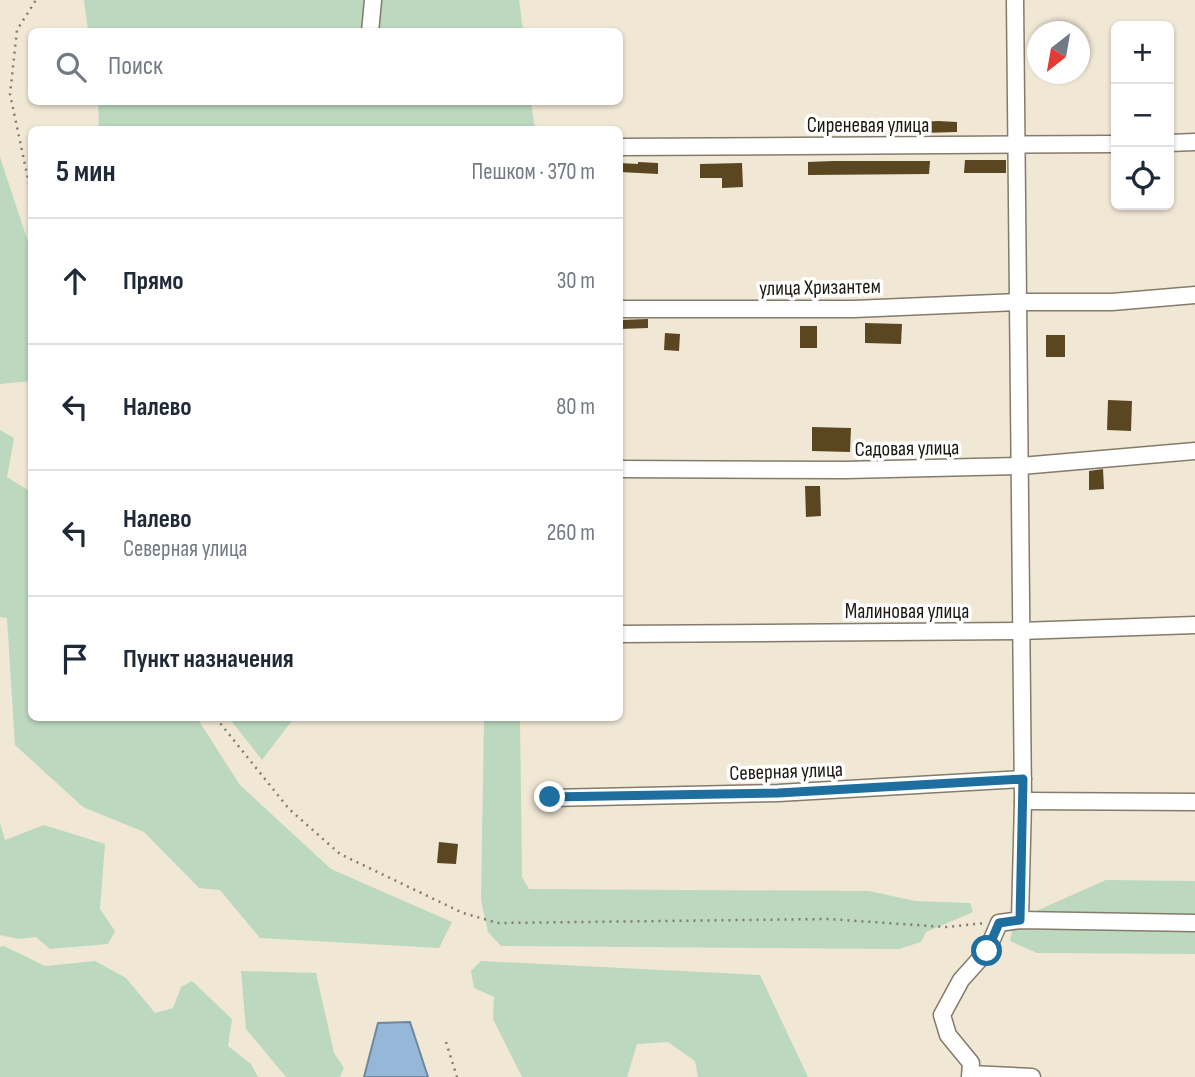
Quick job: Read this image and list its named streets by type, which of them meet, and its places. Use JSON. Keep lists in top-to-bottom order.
{
  "streets": {
    "street": [
      "Сиреневая улица",
      "улица Хризантем",
      "Садовая улица",
      "Малиновая улица",
      "Северная улица"
    ]
  },
  "north": "bottom left",
  "page": {
    "map_buttons": ["+", "−"],
    "search": "Поиск",
    "heading": ["5 мин", "Пешком · 370 m"],
    "list": [
      ["Прямо", "30 m"],
      ["Налево", "80 m"],
      ["Налево", "Северная улица", "260 m"],
      "Пункт назначения"
    ]
  }
}
